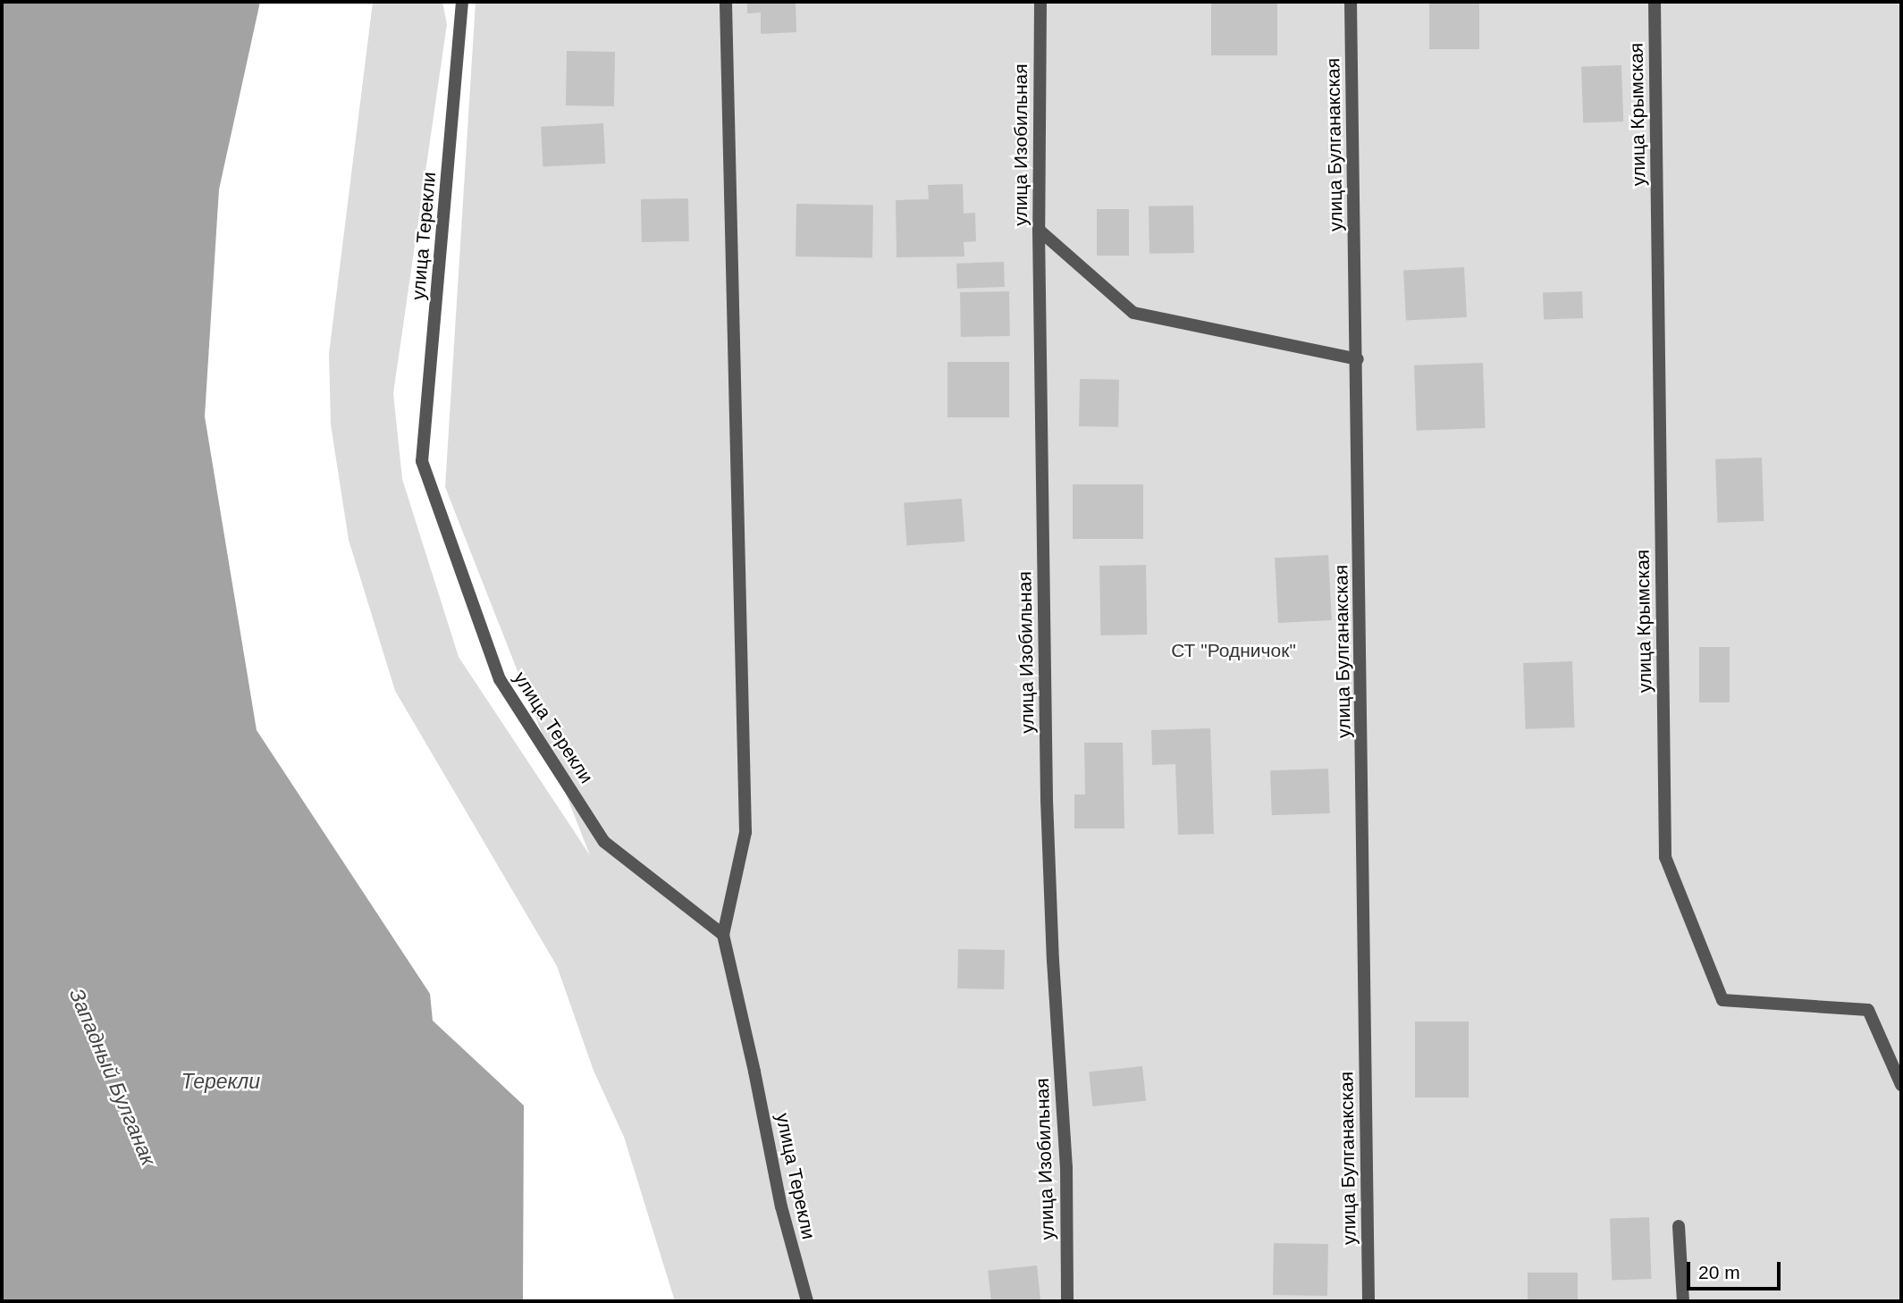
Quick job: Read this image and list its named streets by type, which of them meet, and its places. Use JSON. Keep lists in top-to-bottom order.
{
  "streets": {
    "street": [
      "улица Крымская",
      "улица Изобильная",
      "улица Булганакская",
      "улица Терекли"
    ]
  },
  "water": ["Западный Булганак", "Терекли"],
  "parks": ["СТ \"Родничок\""],
  "scale_bar": "20 m"
}
